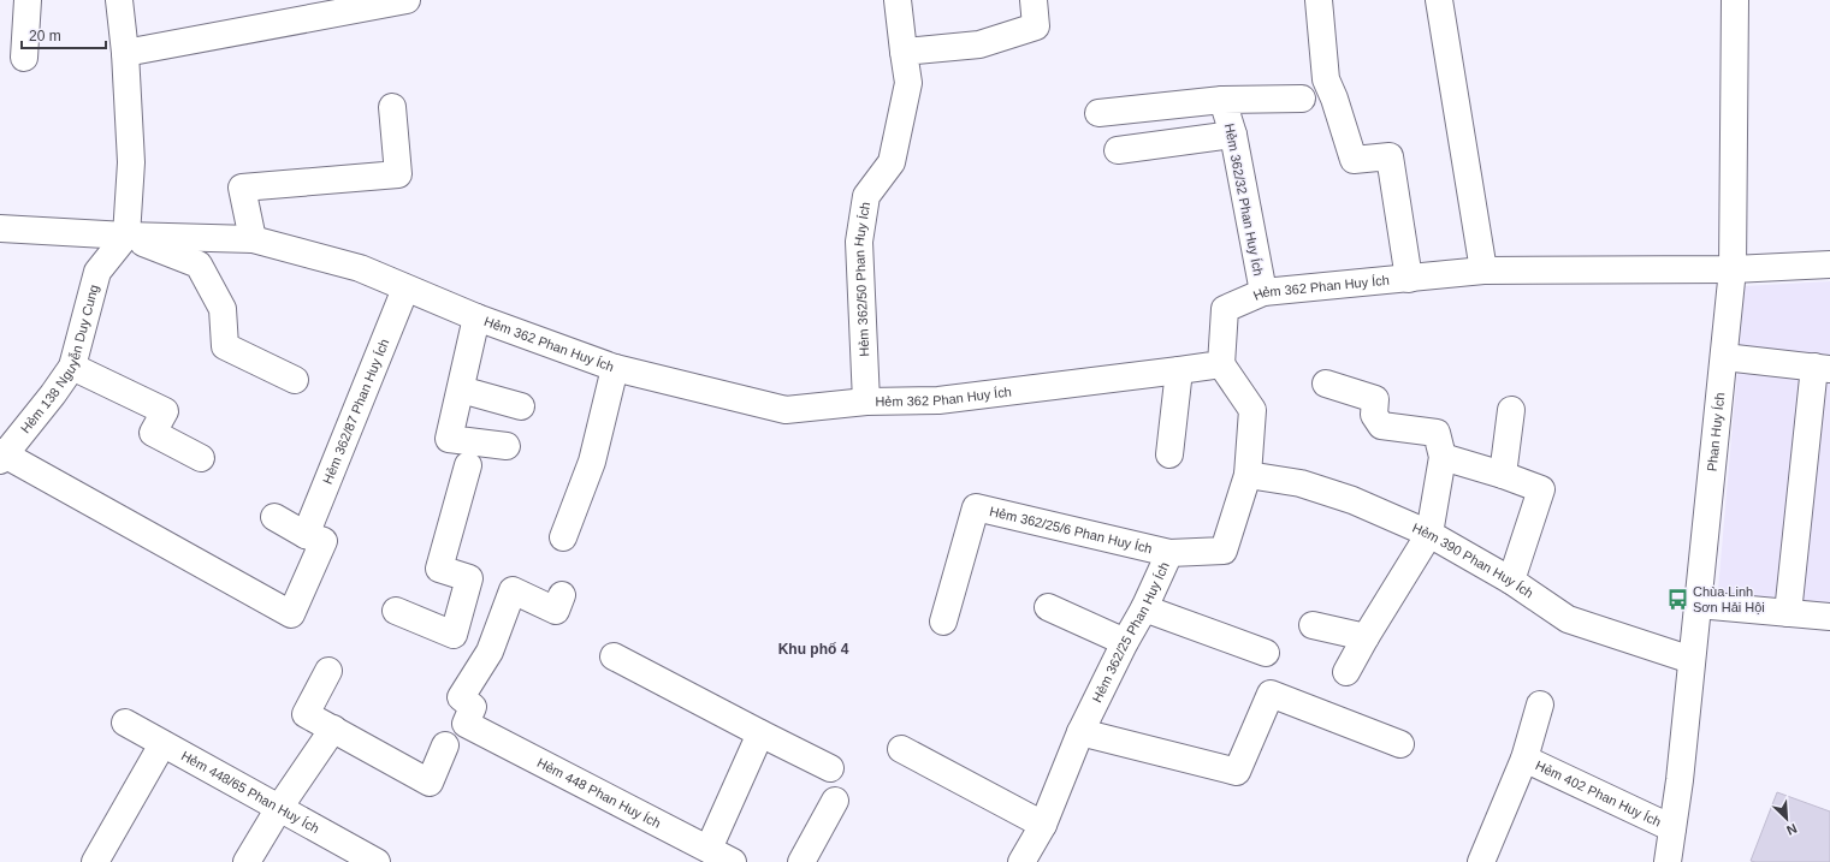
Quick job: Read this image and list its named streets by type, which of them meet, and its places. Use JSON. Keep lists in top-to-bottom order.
{
  "streets": {
    "street": [
      "Hẻm 362/32 Phan Huy Ích",
      "Hẻm 362/50 Phan Huy Ích",
      "Hẻm 362 Phan Huy Ích",
      "Hẻm 138 Nguyễn Duy Cung",
      "Hẻm 362/87 Phan Huy Ích",
      "Phan Huy Ích",
      "Hẻm 362/25/6 Phan Huy Ích",
      "Hẻm 390 Phan Huy Ích",
      "Hẻm 362/25 Phan Huy Ích",
      "Hẻm 448/65 Phan Huy Ích",
      "Hẻm 448 Phan Huy Ích",
      "Hẻm 402 Phan Huy Ích"
    ]
  },
  "crossings": [
    ["Hẻm 362/32 Phan Huy Ích", "Hẻm 362 Phan Huy Ích"],
    ["Hẻm 362/50 Phan Huy Ích", "Hẻm 362 Phan Huy Ích"],
    ["Hẻm 362 Phan Huy Ích", "Hẻm 138 Nguyễn Duy Cung"],
    ["Hẻm 362 Phan Huy Ích", "Hẻm 362/87 Phan Huy Ích"],
    ["Hẻm 362 Phan Huy Ích", "Phan Huy Ích"],
    ["Hẻm 362 Phan Huy Ích", "Hẻm 362/25 Phan Huy Ích"],
    ["Phan Huy Ích", "Hẻm 390 Phan Huy Ích"],
    ["Phan Huy Ích", "Hẻm 402 Phan Huy Ích"],
    ["Hẻm 362/25/6 Phan Huy Ích", "Hẻm 362/25 Phan Huy Ích"],
    ["Hẻm 390 Phan Huy Ích", "Hẻm 362/25 Phan Huy Ích"]
  ],
  "districts": ["Khu phố 4"],
  "places": {
    "bus stop": ["Chùa Linh Sơn Hải Hội"]
  },
  "scale_bar": "20 m",
  "north": "bottom right"
}
